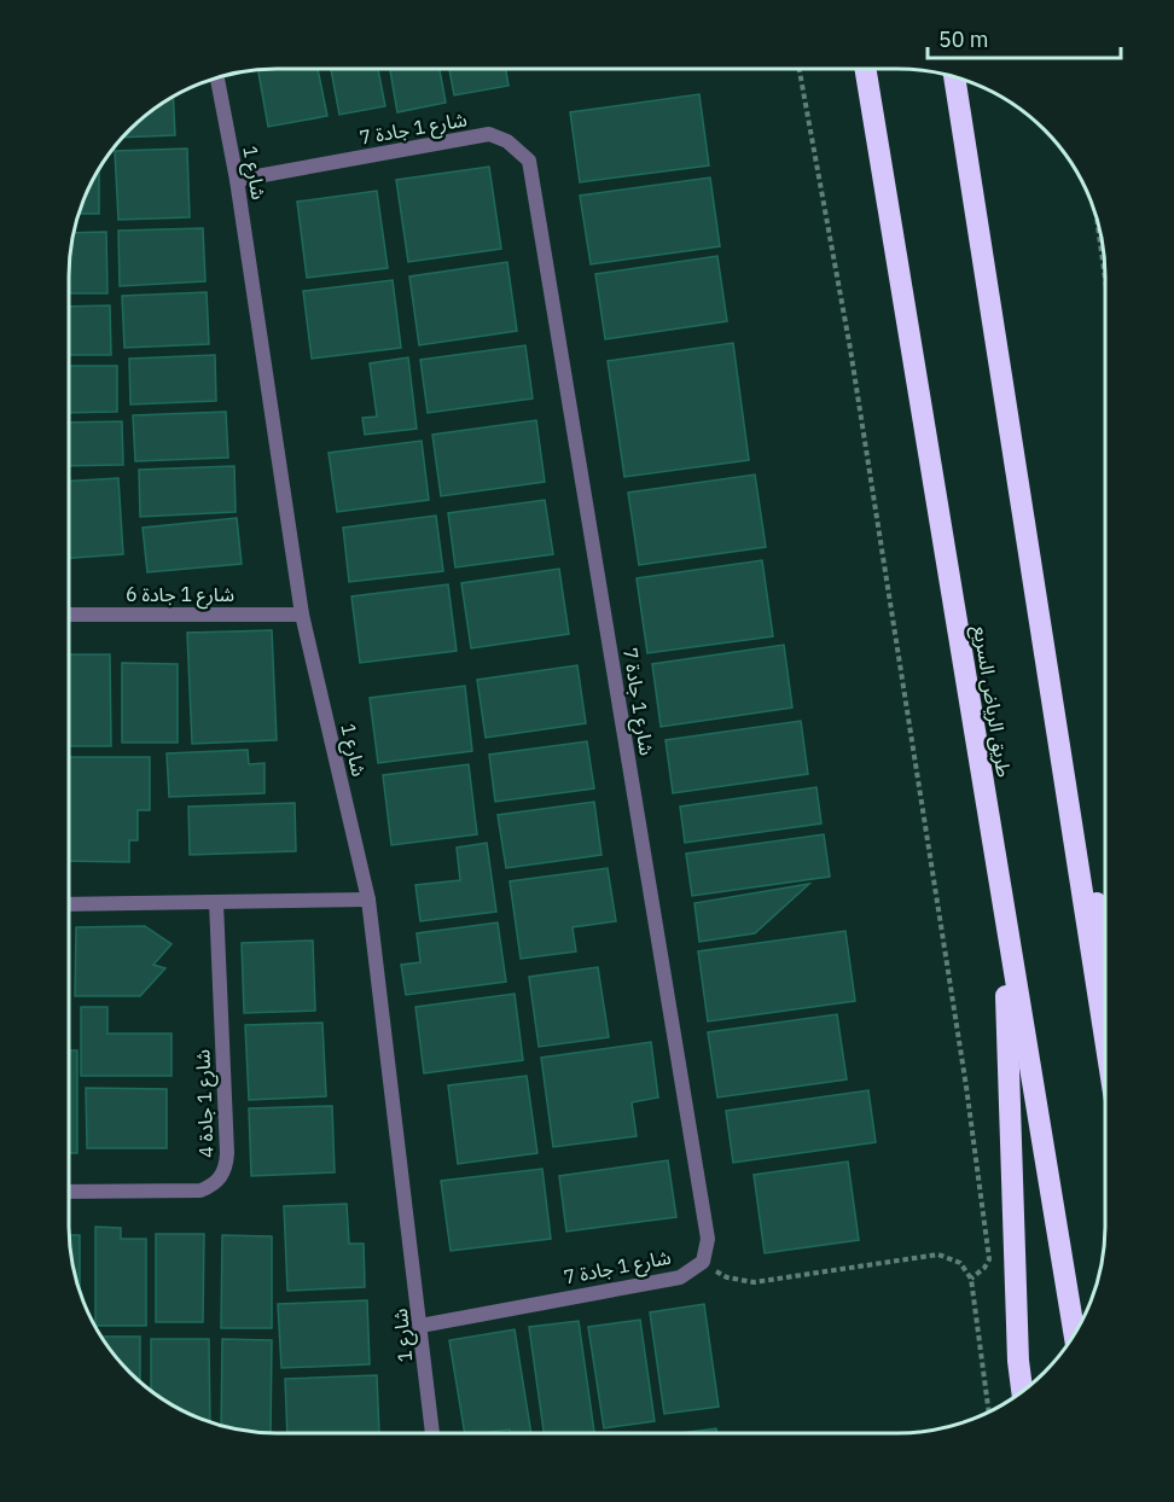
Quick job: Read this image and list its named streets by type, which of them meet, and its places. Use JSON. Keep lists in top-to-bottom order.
{
  "streets": {
    "highway": ["طريق الرياض السريع"],
    "street": [
      "شارع 1 جادة 7",
      "شارع 1",
      "شارع 1 جادة 6",
      "شارع 1 جادة 4"
    ]
  },
  "crossings": [
    ["شارع 1 جادة 7", "شارع 1"],
    ["شارع 1", "شارع 1 جادة 6"]
  ],
  "scale_bar": "50 m"
}
